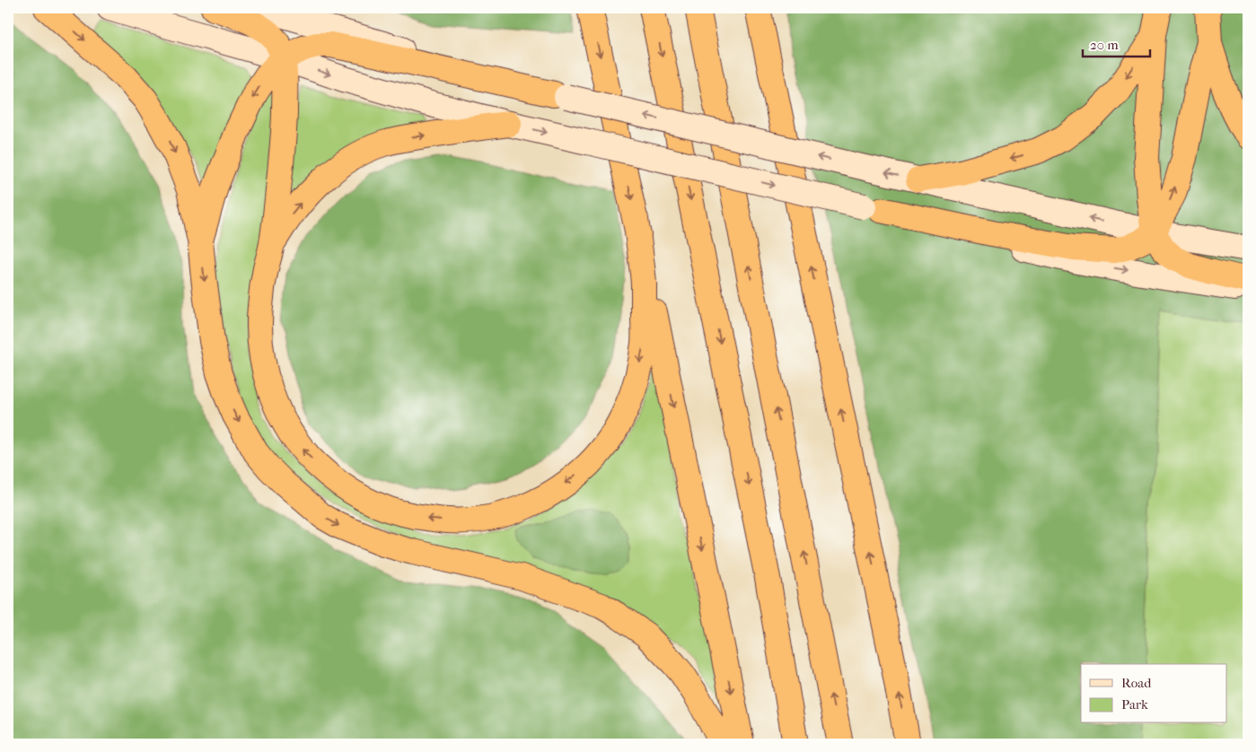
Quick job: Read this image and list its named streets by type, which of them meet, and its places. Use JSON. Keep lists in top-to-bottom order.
{
  "legend": ["Road", "Park"],
  "scale_bar": "20 m"
}
